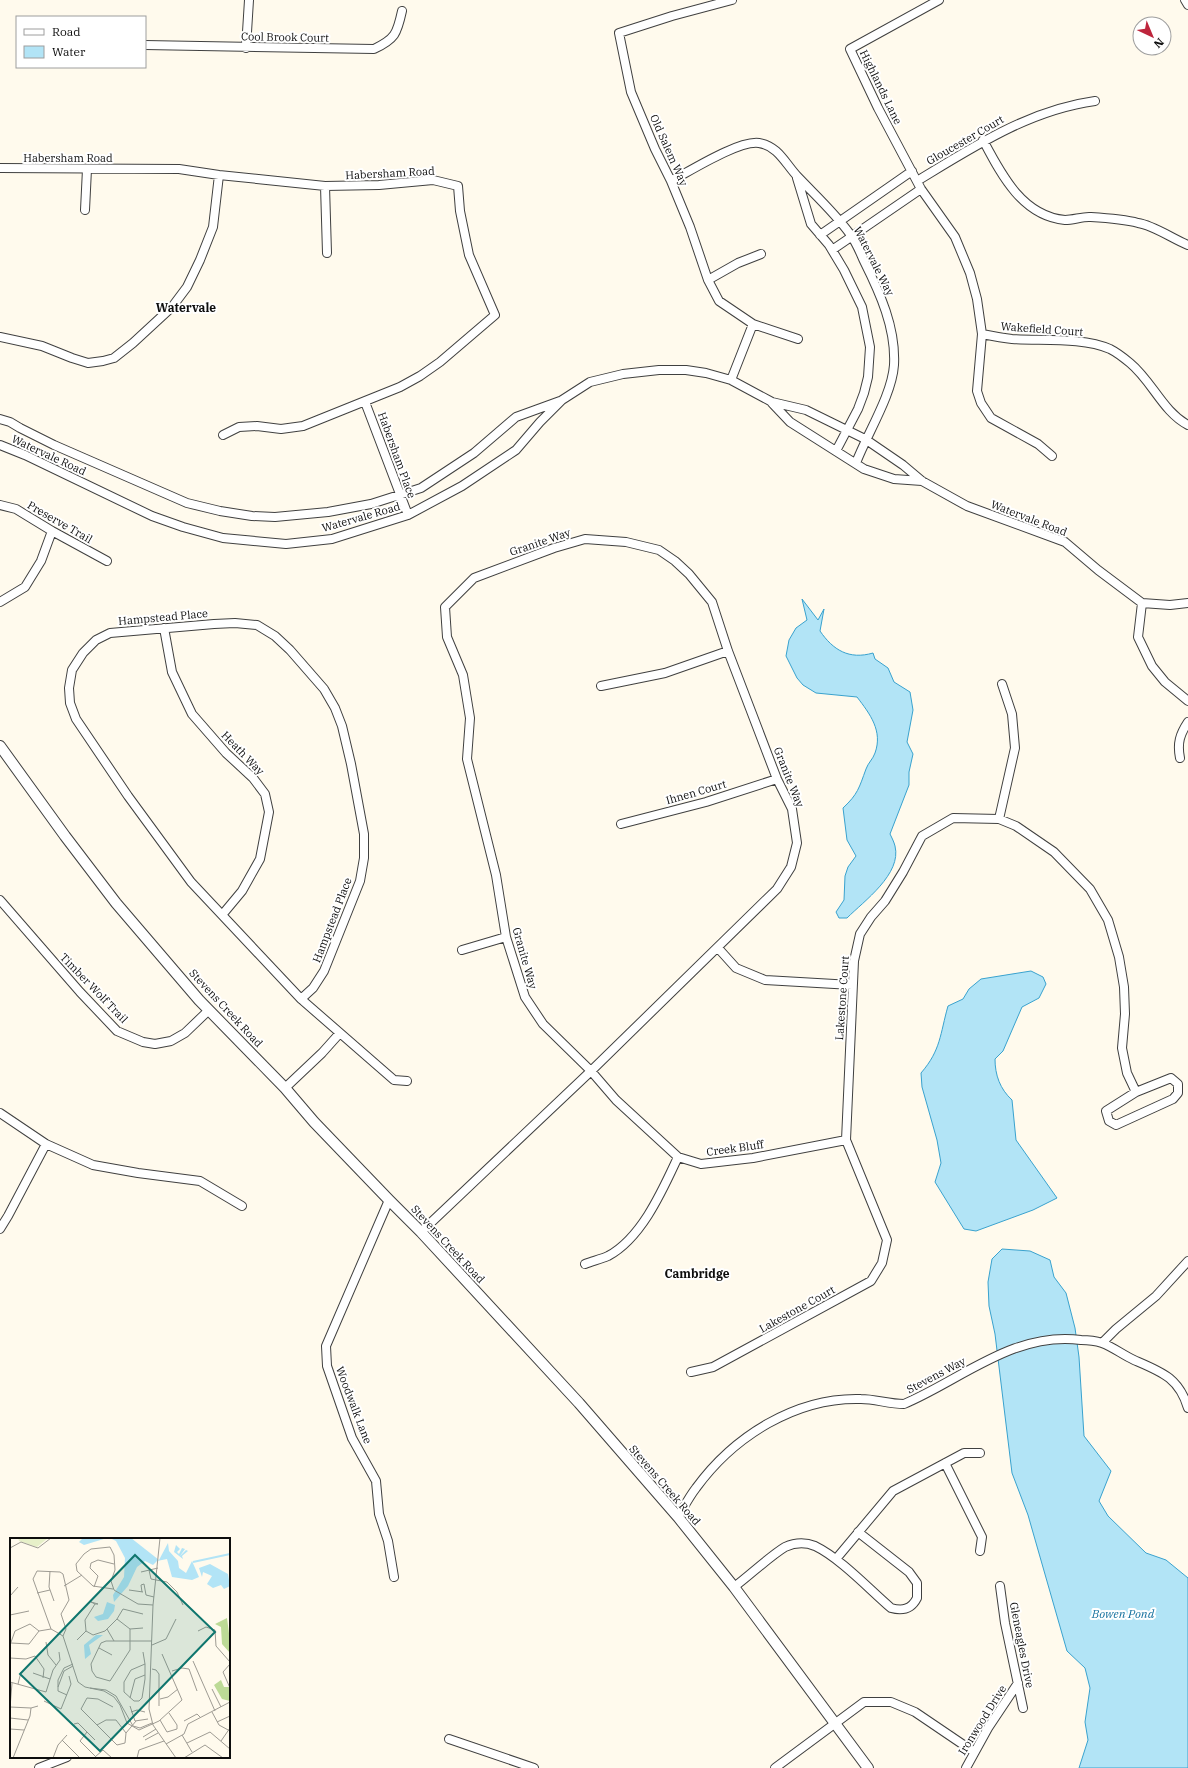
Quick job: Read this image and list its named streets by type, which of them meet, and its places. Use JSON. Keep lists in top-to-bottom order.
{
  "streets": {
    "street": [
      "Cool Brook Court",
      "Highlands Lane",
      "Gloucester Court",
      "Old Salem Way",
      "Habersham Road",
      "Watervale Way",
      "Wakefield Court",
      "Watervale Road",
      "Habersham Place",
      "Preserve Trail",
      "Granite Way",
      "Hampstead Place",
      "Heath Way",
      "Ihnen Court",
      "Timber Wolf Trail",
      "Lakestone Court",
      "Stevens Creek Road",
      "Creek Bluff",
      "Stevens Way",
      "Woodwalk Lane",
      "Gleneagles Drive",
      "Ironwood Drive"
    ]
  },
  "crossings": [
    ["Highlands Lane", "Gloucester Court"],
    ["Highlands Lane", "Wakefield Court"],
    ["Gloucester Court", "Watervale Way"],
    ["Old Salem Way", "Watervale Way"],
    ["Habersham Road", "Habersham Place"],
    ["Watervale Way", "Watervale Road"],
    ["Watervale Road", "Habersham Place"],
    ["Granite Way", "Ihnen Court"],
    ["Granite Way", "Stevens Creek Road"],
    ["Granite Way", "Creek Bluff"],
    ["Hampstead Place", "Heath Way"],
    ["Timber Wolf Trail", "Stevens Creek Road"],
    ["Lakestone Court", "Creek Bluff"],
    ["Stevens Creek Road", "Stevens Way"],
    ["Stevens Creek Road", "Woodwalk Lane"],
    ["Gleneagles Drive", "Ironwood Drive"]
  ],
  "districts": ["Watervale", "Cambridge"],
  "water": ["Bowen Pond"],
  "legend": ["Road", "Water"],
  "north": "bottom right"
}
